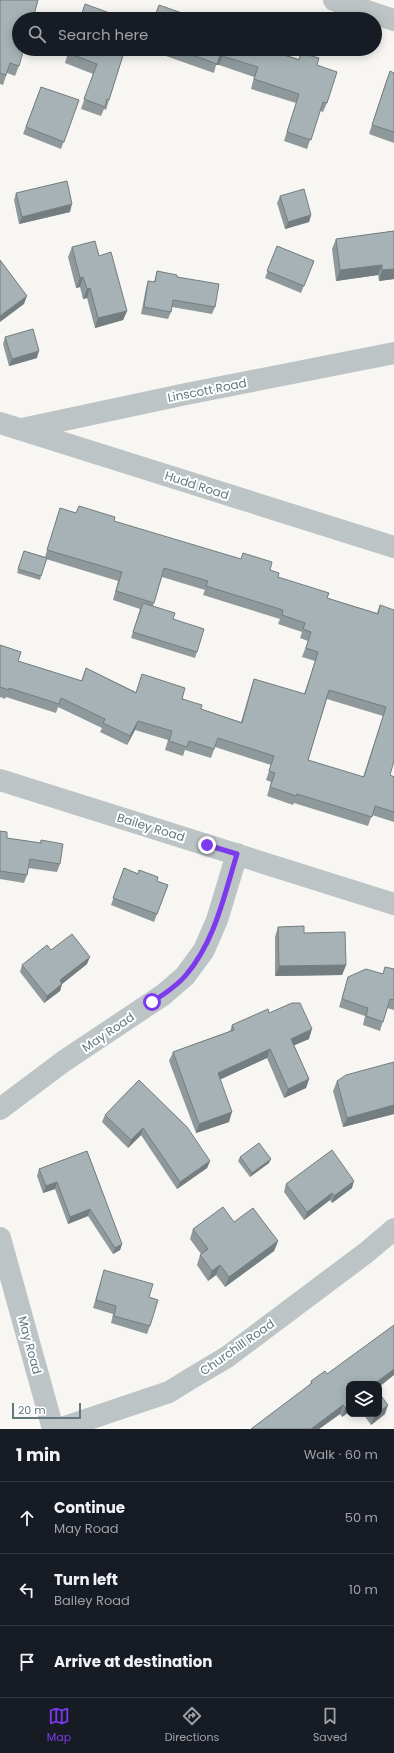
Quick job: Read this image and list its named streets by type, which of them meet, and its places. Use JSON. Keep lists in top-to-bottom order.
{
  "streets": {
    "street": [
      "Linscott Road",
      "Hudd Road",
      "Bailey Road",
      "May Road",
      "Churchill Road"
    ]
  },
  "crossings": [
    ["Linscott Road", "Hudd Road"],
    ["Bailey Road", "May Road"]
  ],
  "scale_bar": "20 m",
  "page": {
    "search": "Search here",
    "scale": "20 m",
    "heading": ["1 min", "Walk · 60 m"],
    "list": [
      ["Continue", "May Road", "50 m"],
      ["Turn left", "Bailey Road", "10 m"],
      "Arrive at destination"
    ],
    "nav": ["Map", "Directions", "Saved"]
  }
}
